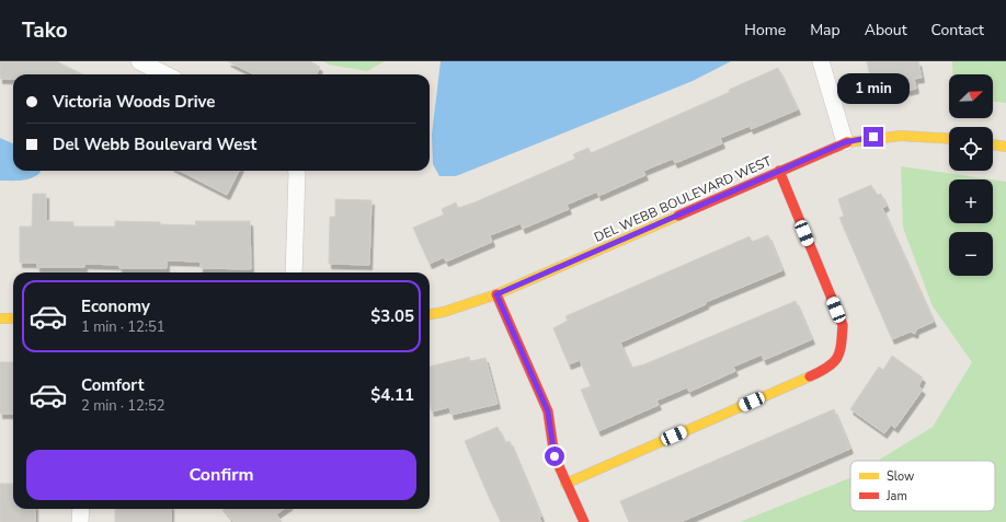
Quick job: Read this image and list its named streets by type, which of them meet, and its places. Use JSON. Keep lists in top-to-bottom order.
{
  "streets": {
    "street": ["DEL WEBB BOULEVARD WEST"]
  },
  "legend": ["Slow", "Jam"],
  "north": "top right",
  "page": {
    "header": "Tako",
    "nav": [
      "Home",
      "Map",
      "About",
      "Contact"
    ],
    "bubble": "1 min",
    "map_buttons": ["+", "−"],
    "banner": ["Victoria Woods Drive", "Del Webb Boulevard West"],
    "list": [
      {
        "name": "Economy",
        "note": "1 min · 12:51",
        "value": "$3.05"
      },
      {
        "name": "Comfort",
        "note": "2 min · 12:52",
        "value": "$4.11"
      }
    ],
    "buttons": "Confirm"
  }
}
